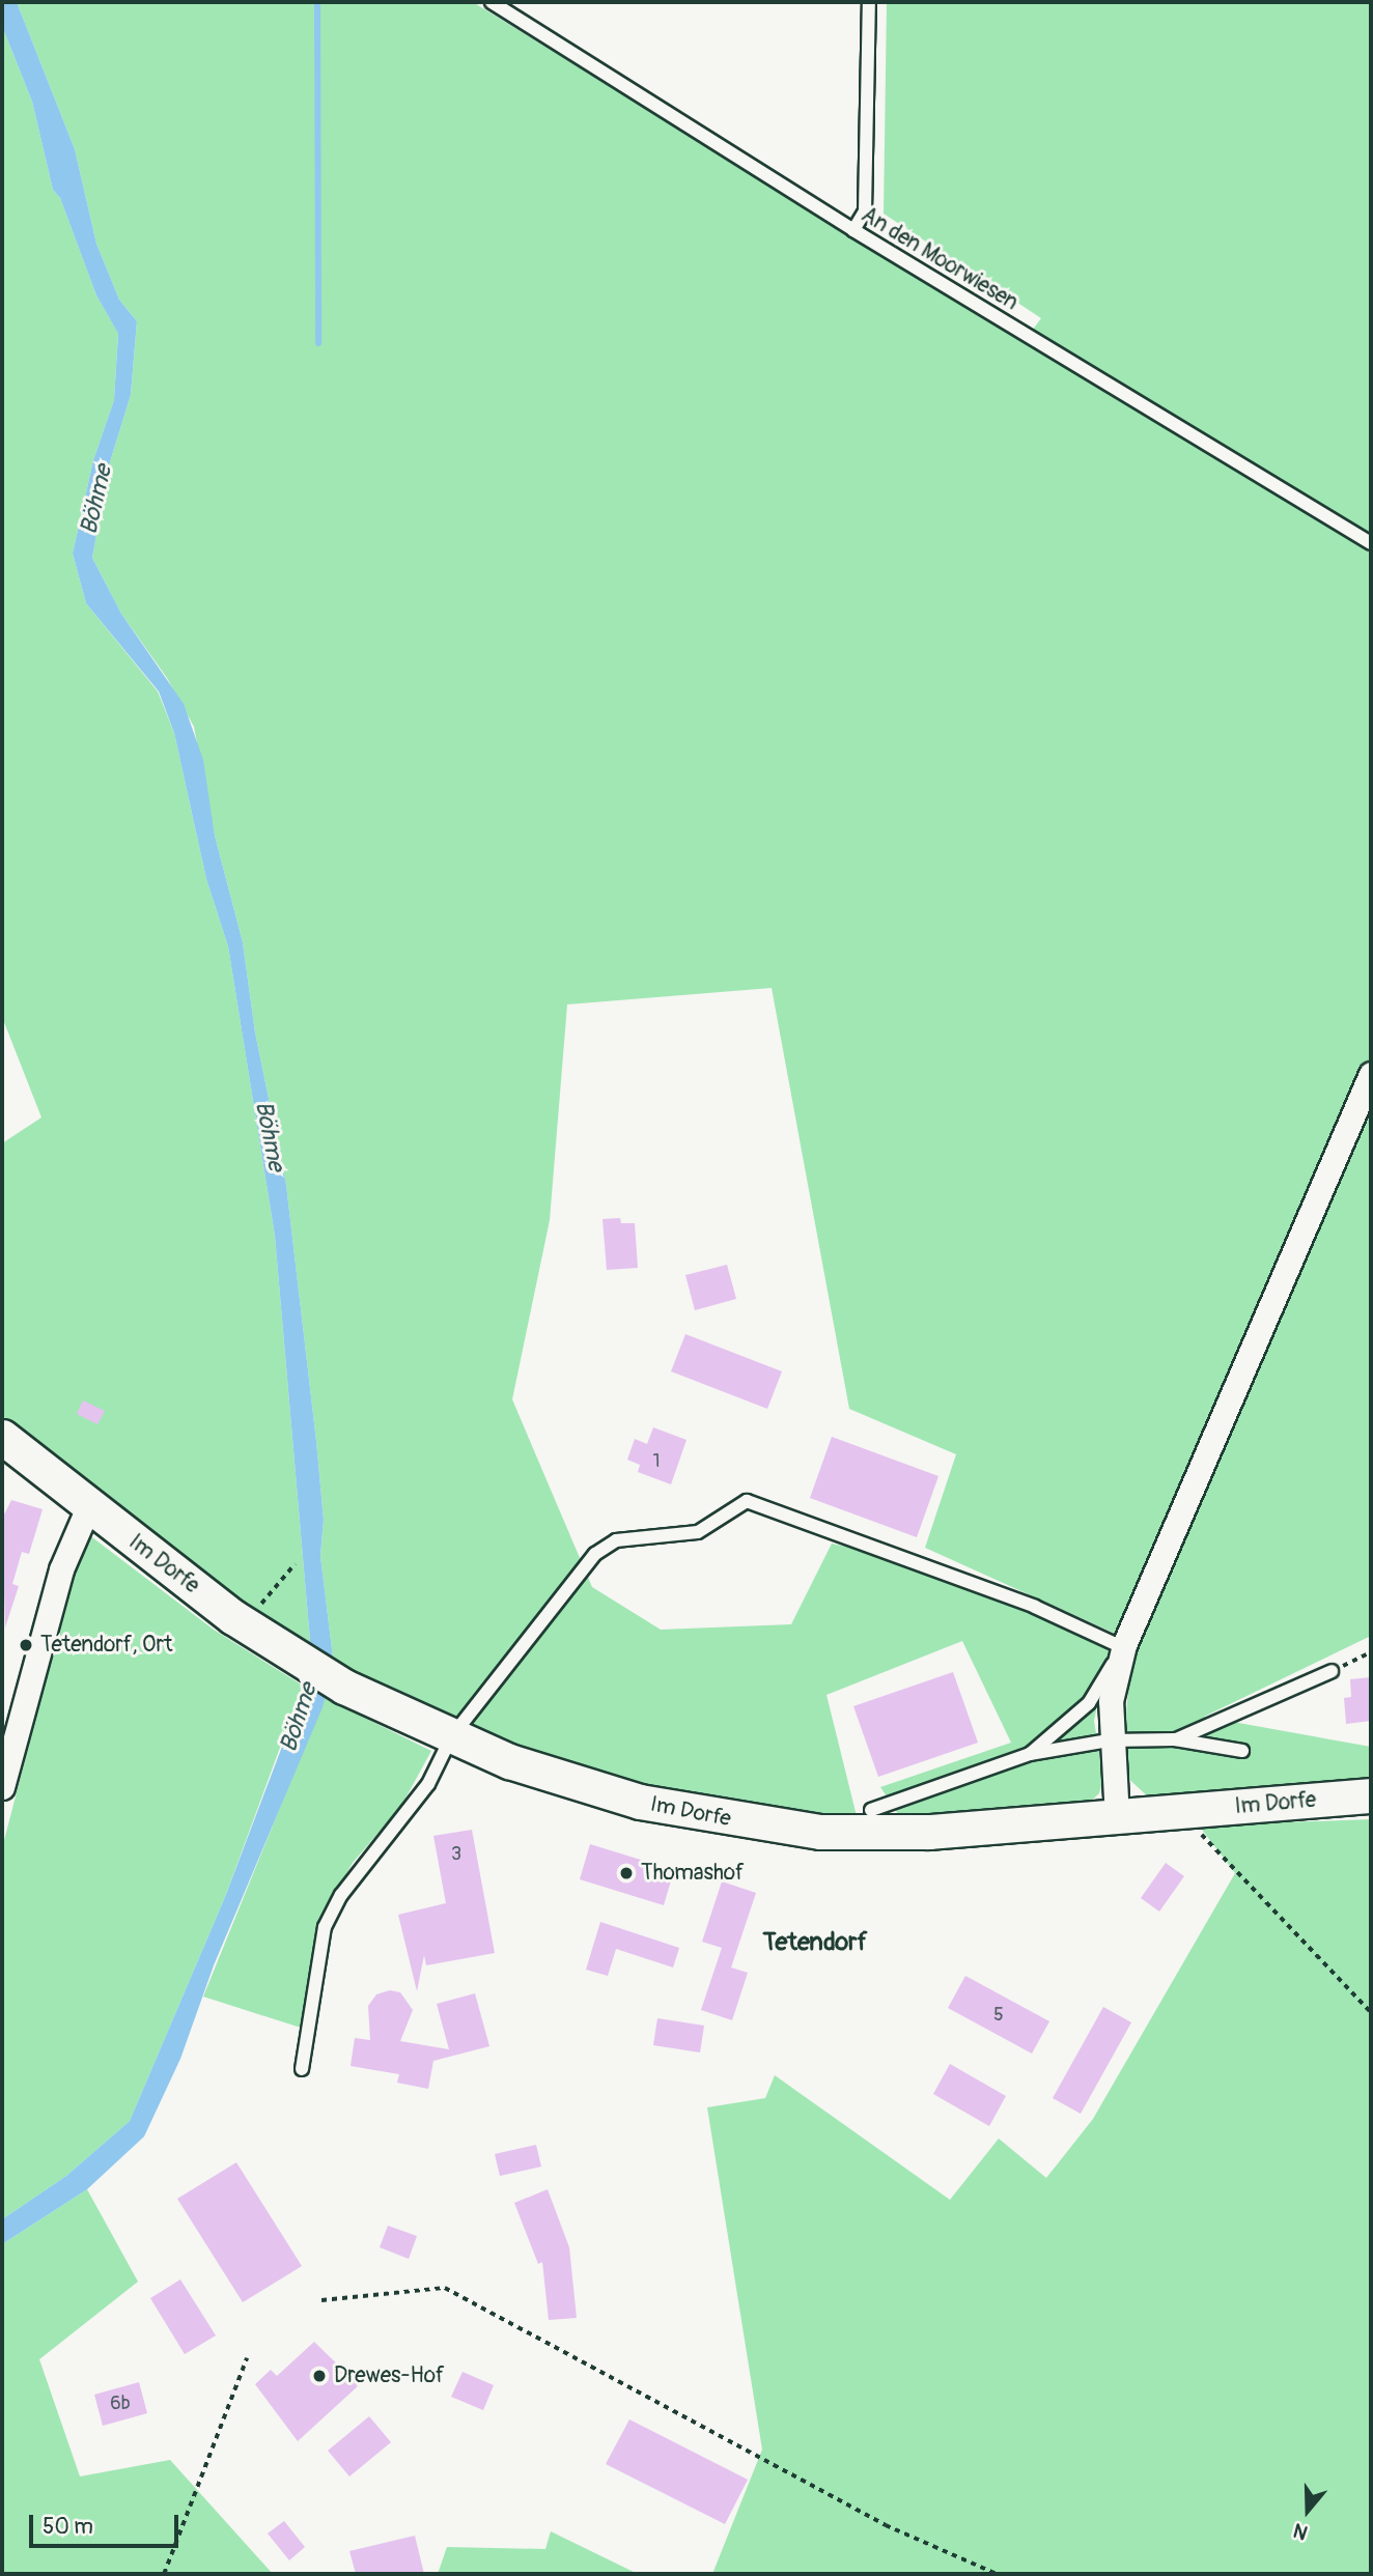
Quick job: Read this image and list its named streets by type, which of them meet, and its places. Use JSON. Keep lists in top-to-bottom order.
{
  "streets": {
    "street": ["Im Dorfe"],
    "lane": ["An den Moorwiesen"]
  },
  "districts": ["Tetendorf"],
  "water": ["Böhme"],
  "places": ["Tetendorf, Ort", "Thomashof", "Drewes-Hof"],
  "house_numbers": [
    "1",
    "3",
    "5",
    "6b"
  ],
  "scale_bar": "50 m",
  "north": "bottom"
}
